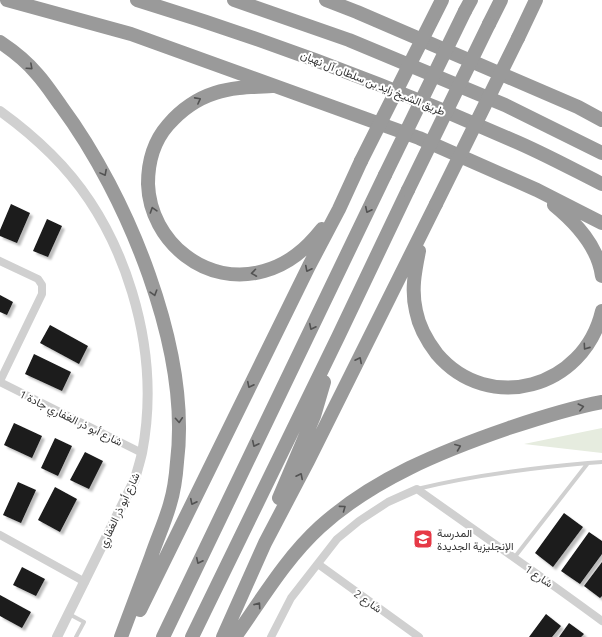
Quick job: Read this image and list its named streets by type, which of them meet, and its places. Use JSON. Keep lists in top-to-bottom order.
{
  "streets": {
    "highway": ["طريق الشيخ زايد بن سلطان آل نهيان"],
    "street": [
      "شارع أبو ذر الغفاري جادة 1",
      "شارع أبو ذر الغفاري",
      "شارع 1",
      "شارع 2"
    ]
  },
  "crossings": [
    ["شارع أبو ذر الغفاري جادة 1", "شارع أبو ذر الغفاري"]
  ],
  "places": {
    "school or university": ["المدرسة الإنجليزية الجديدة"]
  }
}
